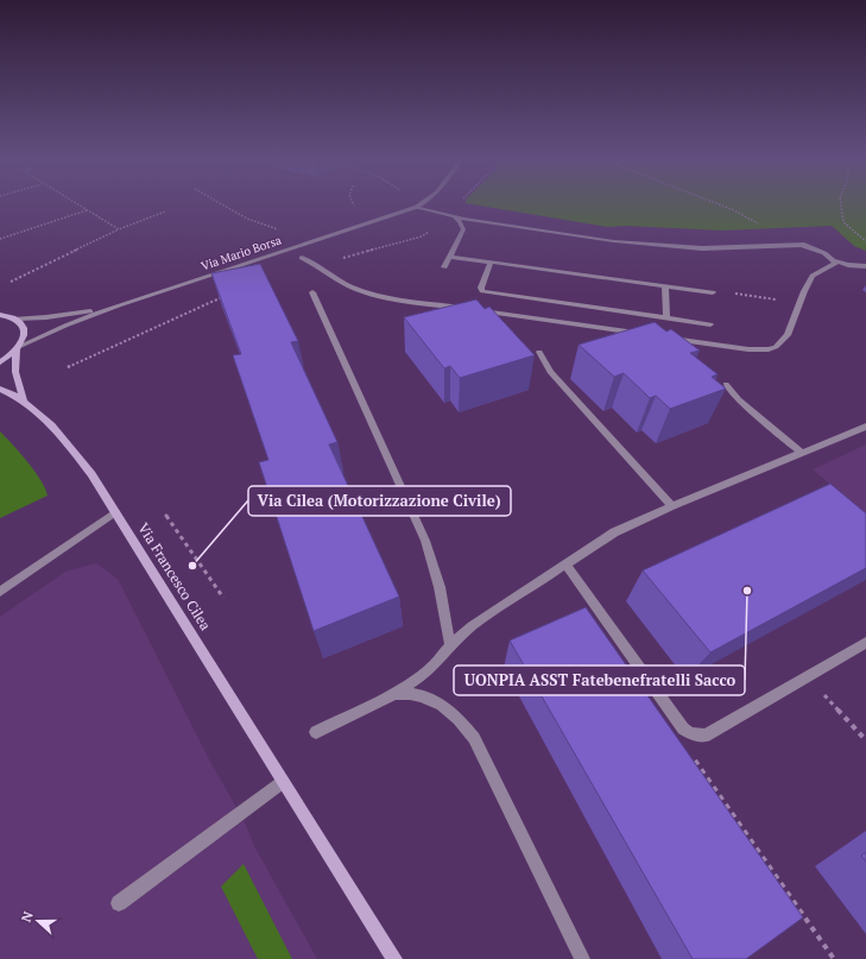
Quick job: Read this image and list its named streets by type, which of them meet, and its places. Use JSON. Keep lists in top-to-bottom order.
{
  "streets": {
    "street": ["Via Mario Borsa", "Via Francesco Cilea"]
  },
  "crossings": [
    ["Via Mario Borsa", "Via Francesco Cilea"]
  ],
  "places": ["Via Cilea (Motorizzazione Civile)", "UONPIA ASST Fatebenefratelli Sacco"],
  "north": "left"
}
